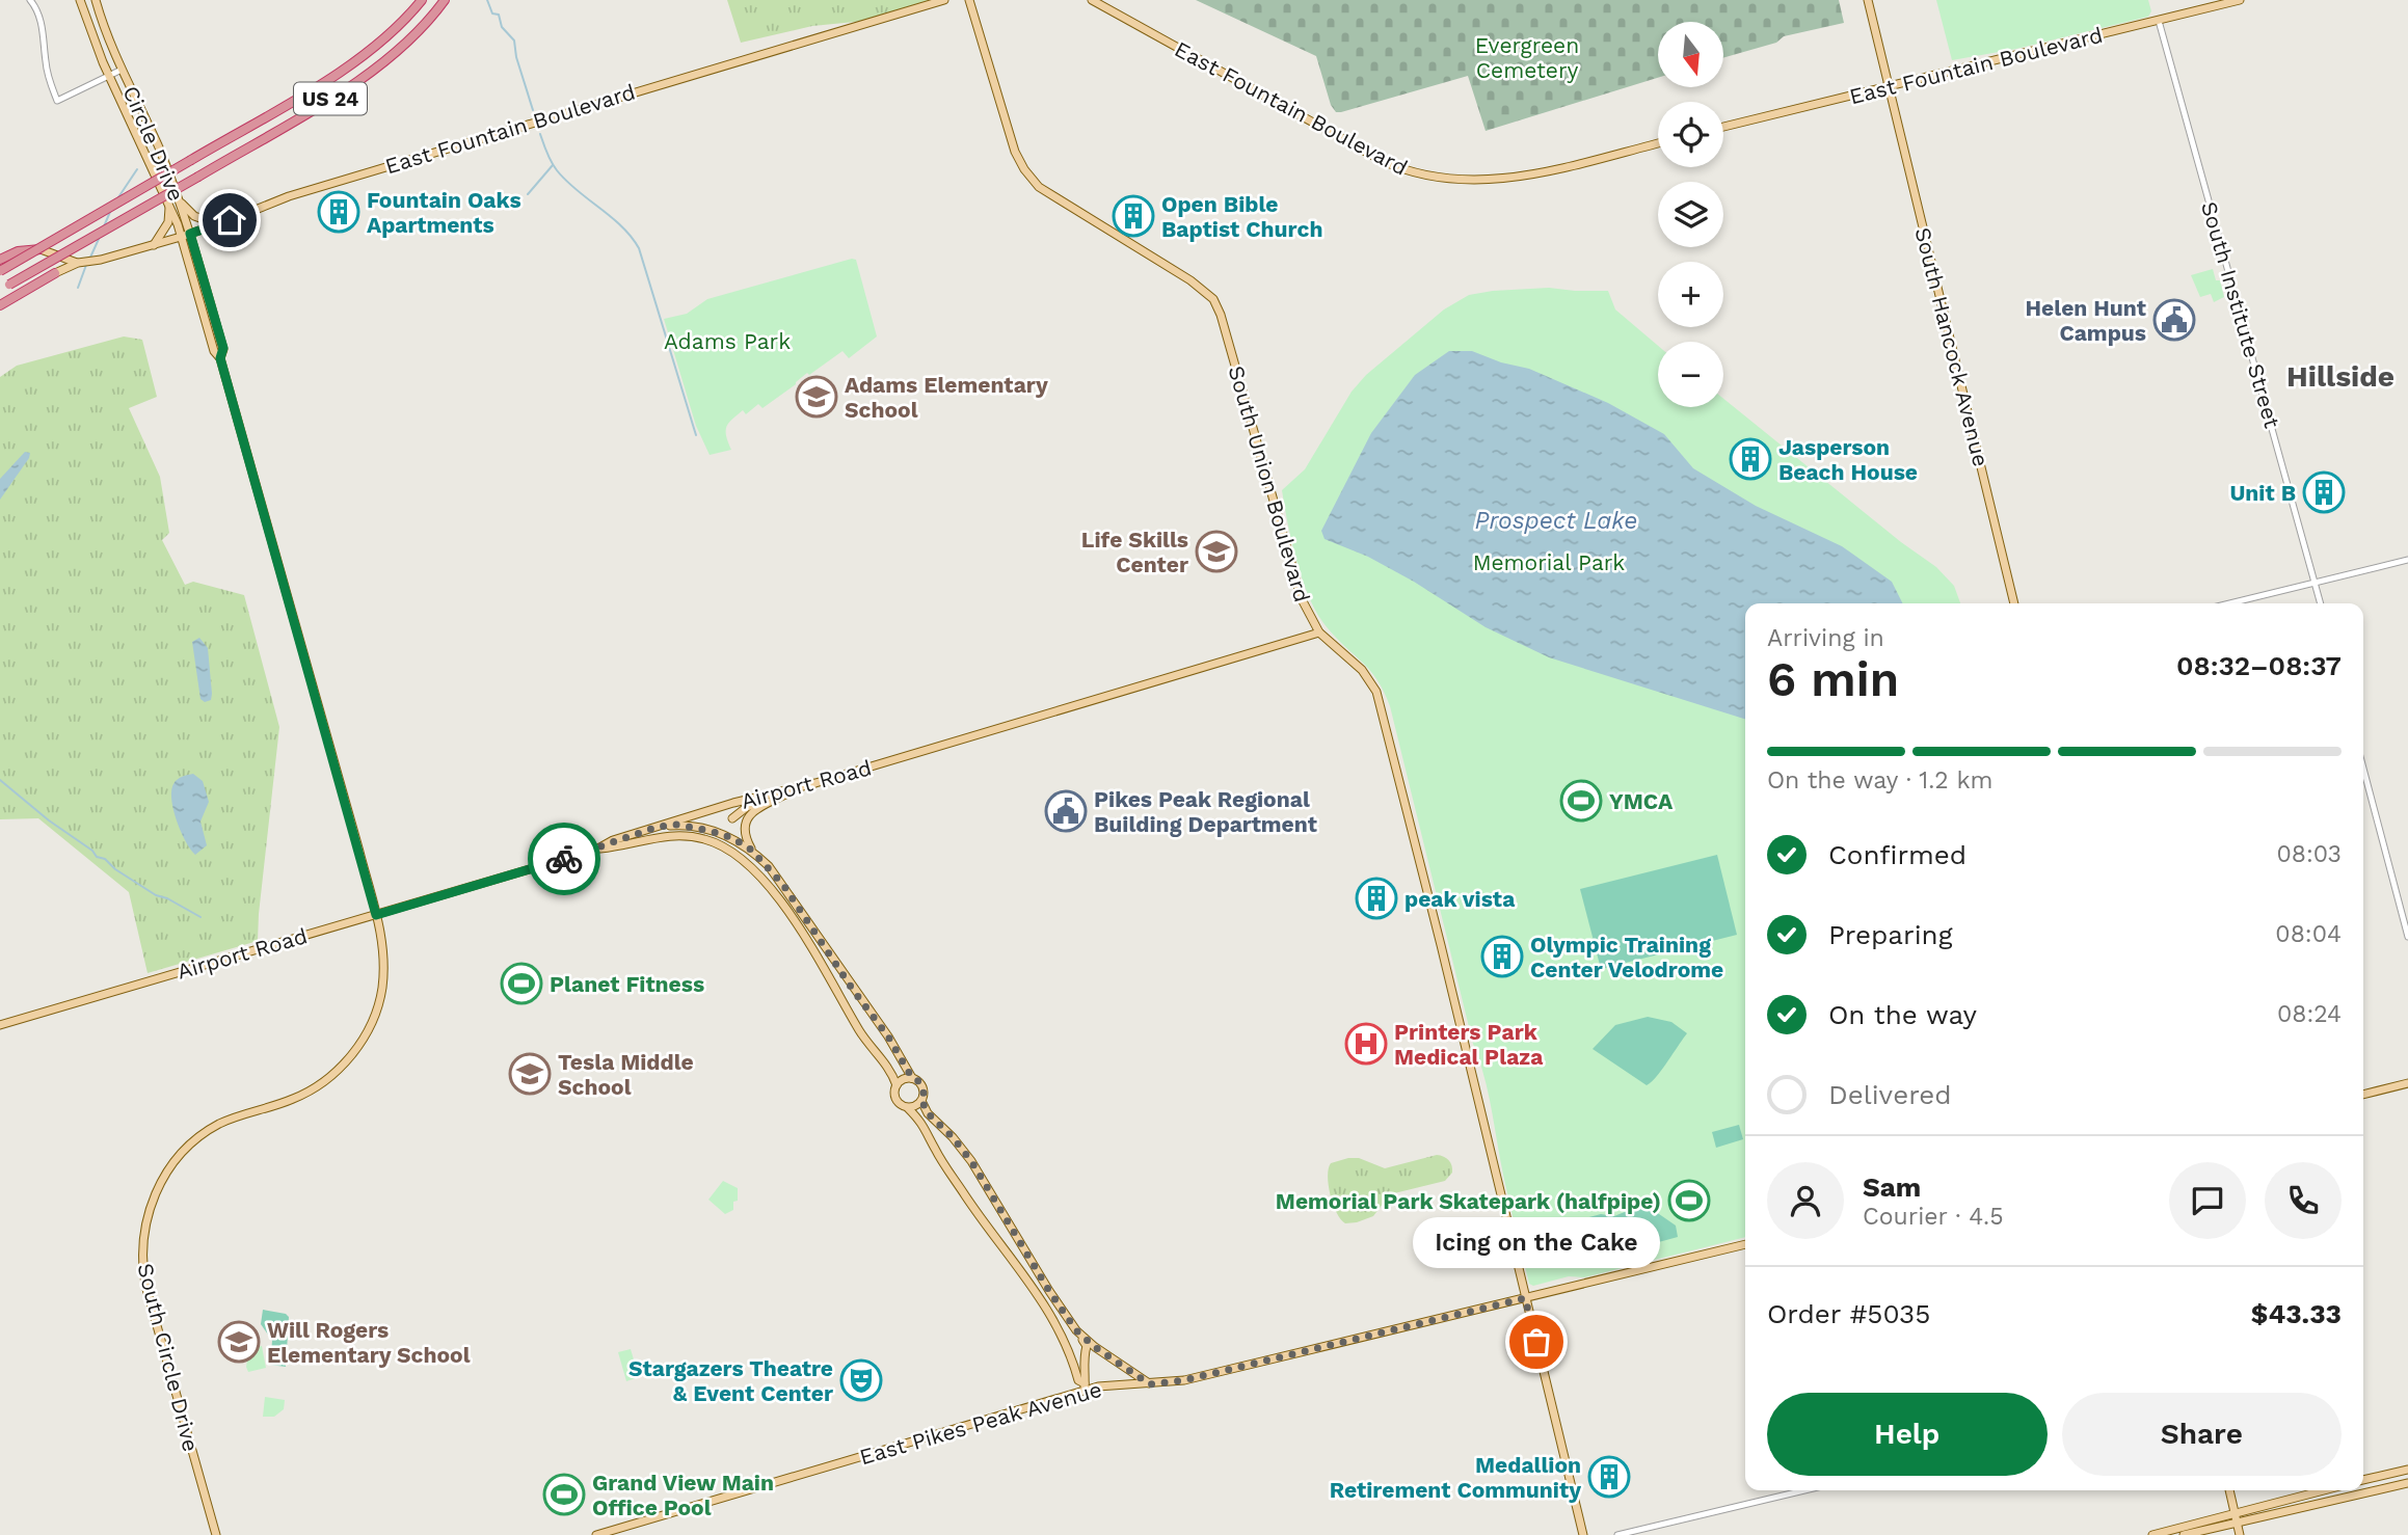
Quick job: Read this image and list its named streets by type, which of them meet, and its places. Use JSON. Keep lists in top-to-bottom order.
{
  "streets": {
    "highway": ["US 24"],
    "main road": [
      "East Fountain Boulevard",
      "Circle Drive",
      "South Hancock Avenue",
      "South Union Boulevard",
      "Airport Road",
      "South Circle Drive",
      "East Pikes Peak Avenue"
    ],
    "street": ["South Institute Street"]
  },
  "crossings": [
    ["East Fountain Boulevard", "Circle Drive"],
    ["East Fountain Boulevard", "South Institute Street"],
    ["East Fountain Boulevard", "South Hancock Avenue"],
    ["East Fountain Boulevard", "South Circle Drive"],
    ["Circle Drive", "South Circle Drive"],
    ["South Union Boulevard", "Airport Road"],
    ["South Union Boulevard", "East Pikes Peak Avenue"],
    ["Airport Road", "South Circle Drive"]
  ],
  "districts": ["Hillside"],
  "water": ["Prospect Lake"],
  "parks": ["Evergreen Cemetery", "Adams Park", "Memorial Park"],
  "places": {
    "building": [
      "Fountain Oaks Apartments",
      "Open Bible Baptist Church",
      "Jasperson Beach House",
      "Unit B",
      "peak vista",
      "Olympic Training Center Velodrome",
      "Medallion Retirement Community"
    ],
    "public building": ["Helen Hunt Campus", "Pikes Peak Regional Building Department"],
    "school or university": [
      "Adams Elementary School",
      "Life Skills Center",
      "Tesla Middle School",
      "Will Rogers Elementary School"
    ],
    "sports": [
      "YMCA",
      "Planet Fitness",
      "Memorial Park Skatepark (halfpipe)",
      "Grand View Main Office Pool"
    ],
    "hospital": ["Printers Park Medical Plaza"],
    "other": ["Icing on the Cake"],
    "theatre": ["Stargazers Theatre & Event Center"]
  },
  "north": "bottom",
  "page": {
    "map_buttons": ["+", "−"],
    "heading": ["6 min", "Arriving in", "08:32–08:37"],
    "panel": [
      "Sam",
      "Courier · 4.5",
      "Order #5035",
      "$43.33"
    ],
    "bar": "On the way · 1.2 km",
    "list": [
      ["Confirmed", "08:03"],
      ["Preparing", "08:04"],
      ["On the way", "08:24"],
      "Delivered"
    ],
    "bubble": "Icing on the Cake",
    "buttons": ["Help", "Share"]
  }
}
